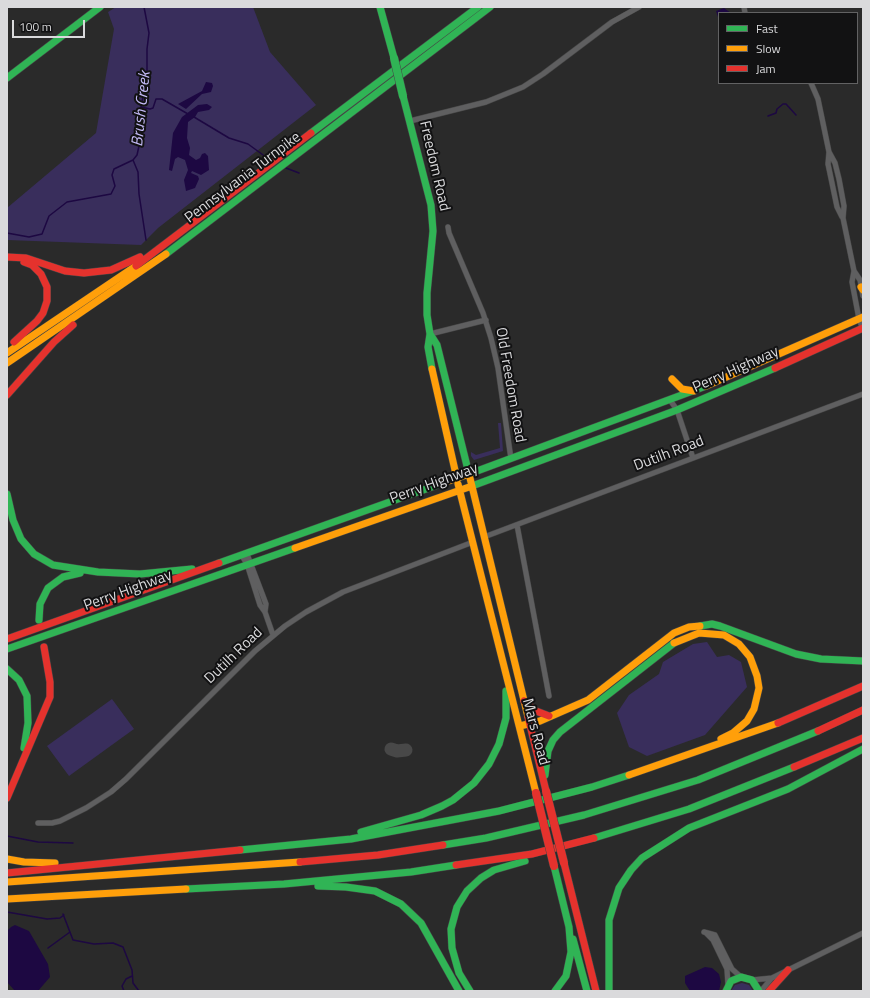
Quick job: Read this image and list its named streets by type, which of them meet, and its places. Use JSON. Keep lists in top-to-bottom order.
{
  "streets": {
    "main road": [
      "Freedom Road",
      "Pennsylvania Turnpike",
      "Perry Highway",
      "Mars Road"
    ],
    "street": ["Old Freedom Road", "Dutilh Road"]
  },
  "crossings": [
    ["Freedom Road", "Perry Highway"],
    ["Freedom Road", "Mars Road"],
    ["Perry Highway", "Old Freedom Road"],
    ["Perry Highway", "Mars Road"],
    ["Dutilh Road", "Mars Road"]
  ],
  "water": ["Brush Creek"],
  "legend": ["Fast", "Slow", "Jam"],
  "scale_bar": "100 m"
}
